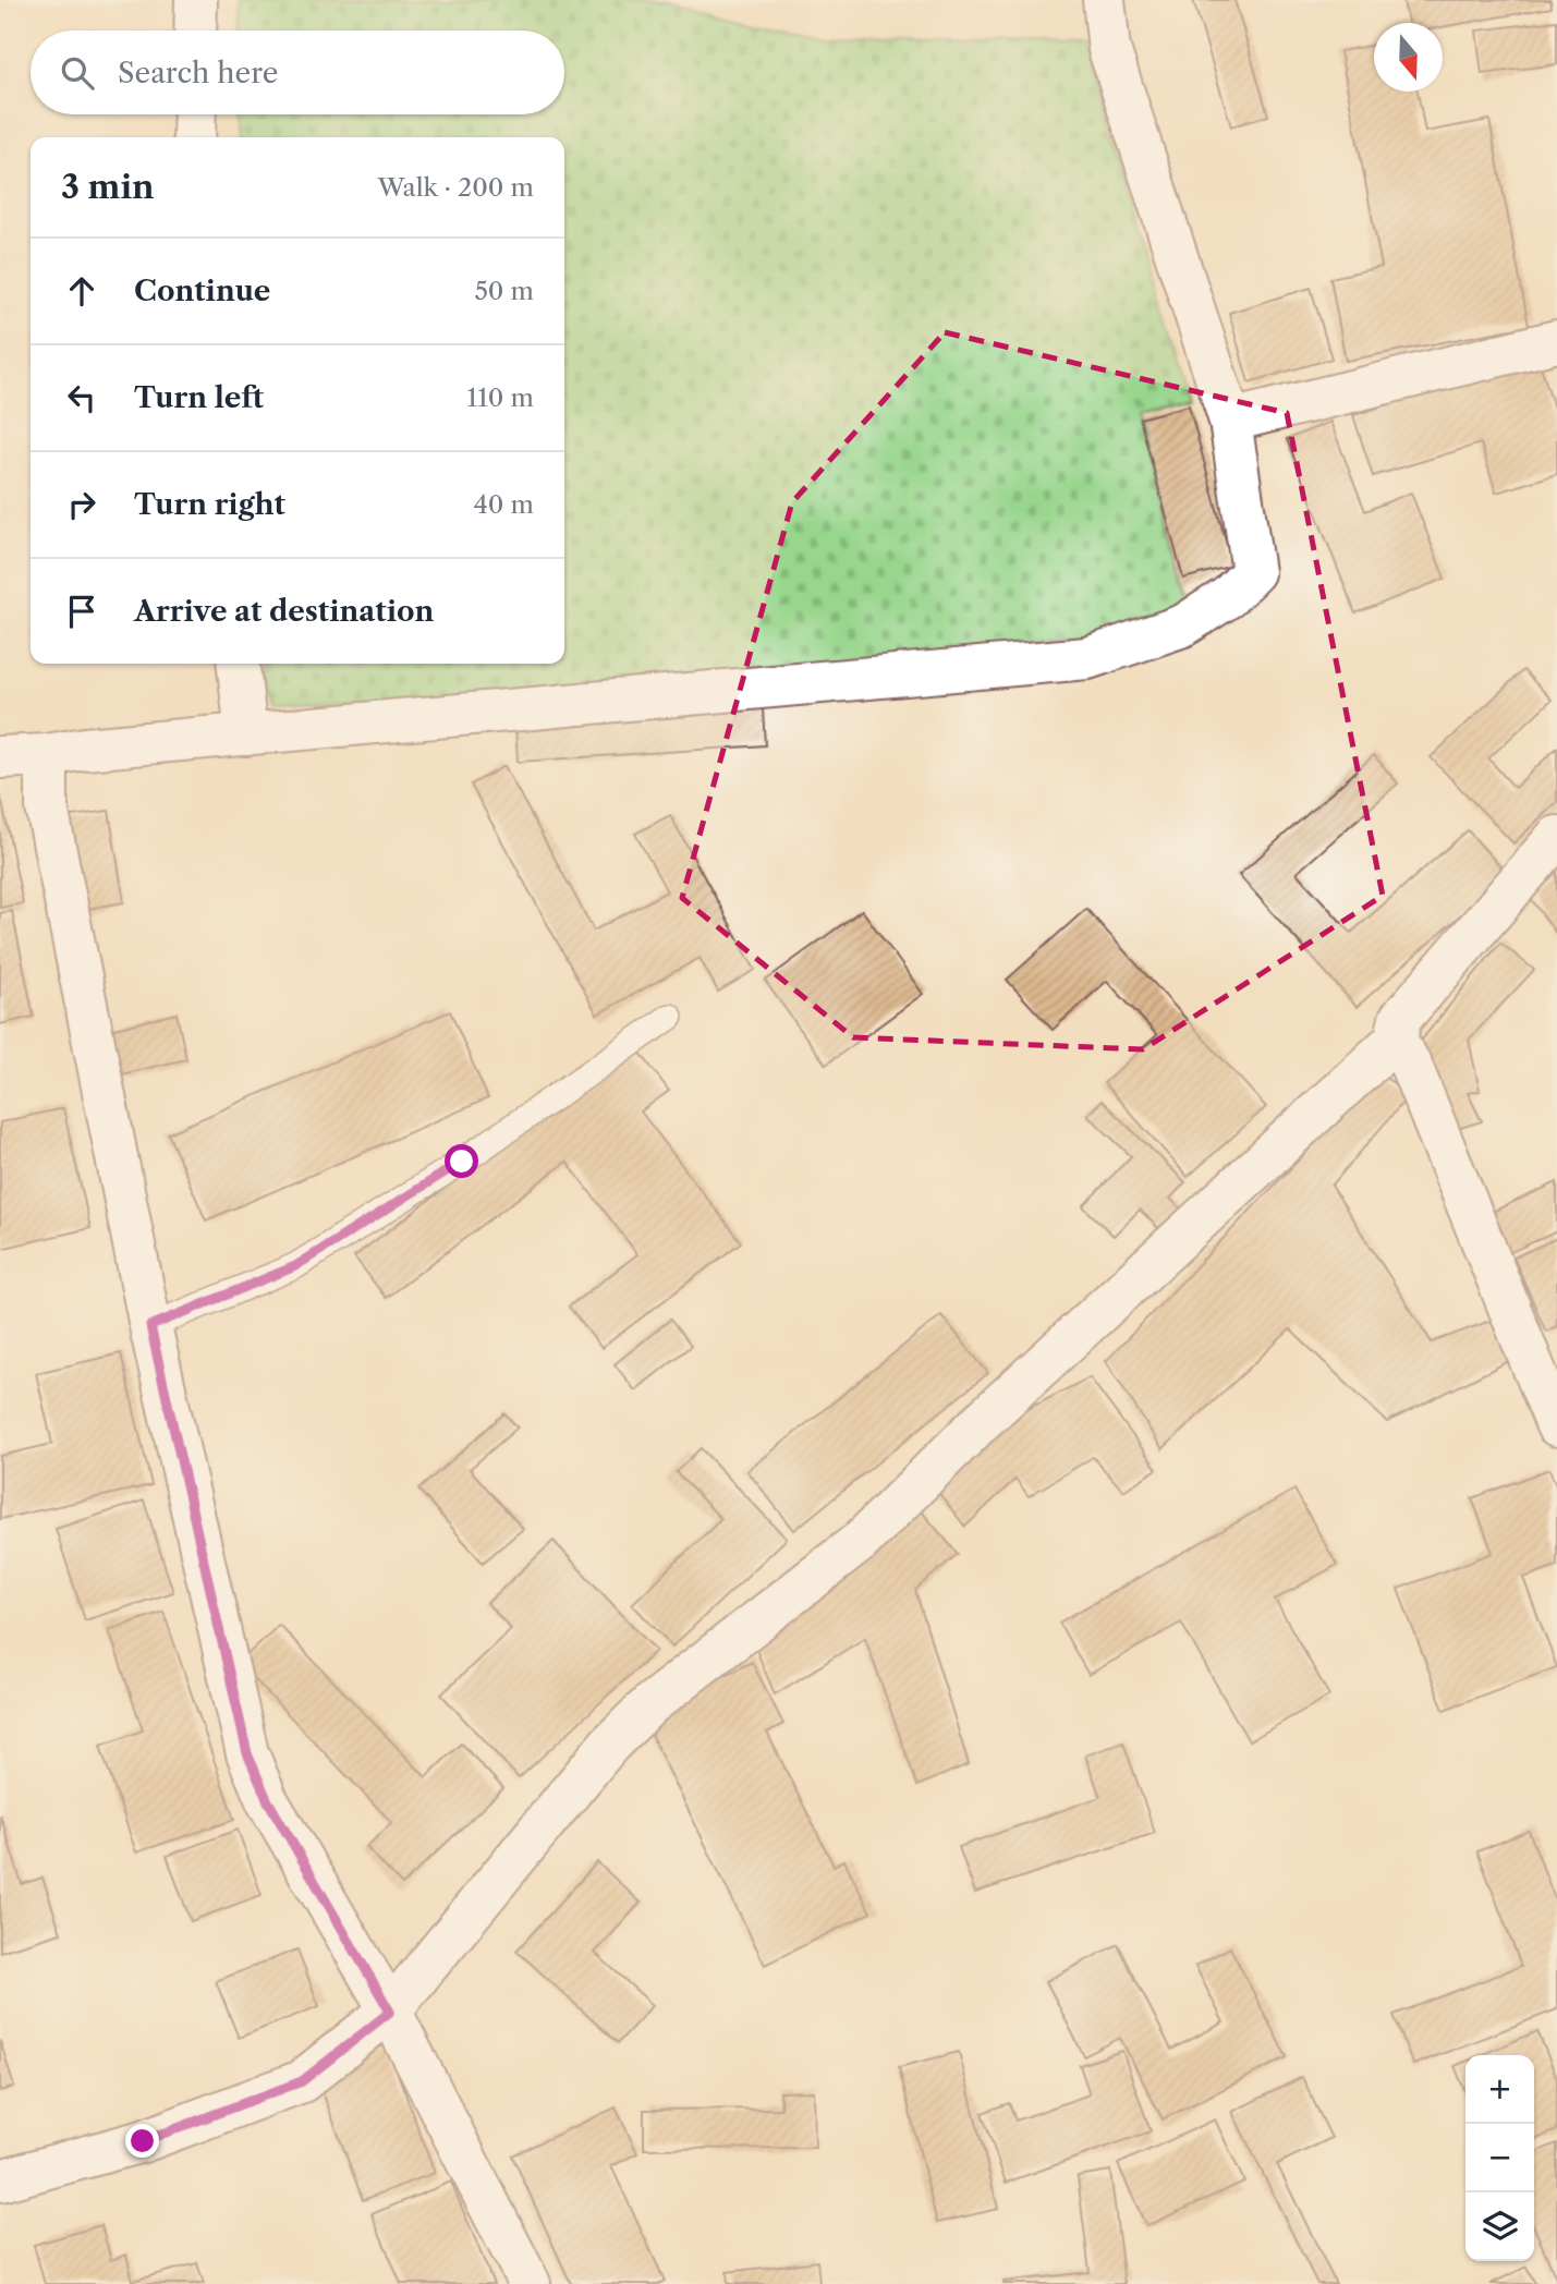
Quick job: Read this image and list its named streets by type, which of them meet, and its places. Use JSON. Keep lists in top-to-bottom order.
{
  "north": "bottom",
  "page": {
    "search": "Search here",
    "heading": ["3 min", "Walk · 200 m"],
    "list": [
      ["Continue", "50 m"],
      ["Turn left", "110 m"],
      ["Turn right", "40 m"],
      "Arrive at destination"
    ],
    "map_buttons": ["+", "−"]
  }
}
